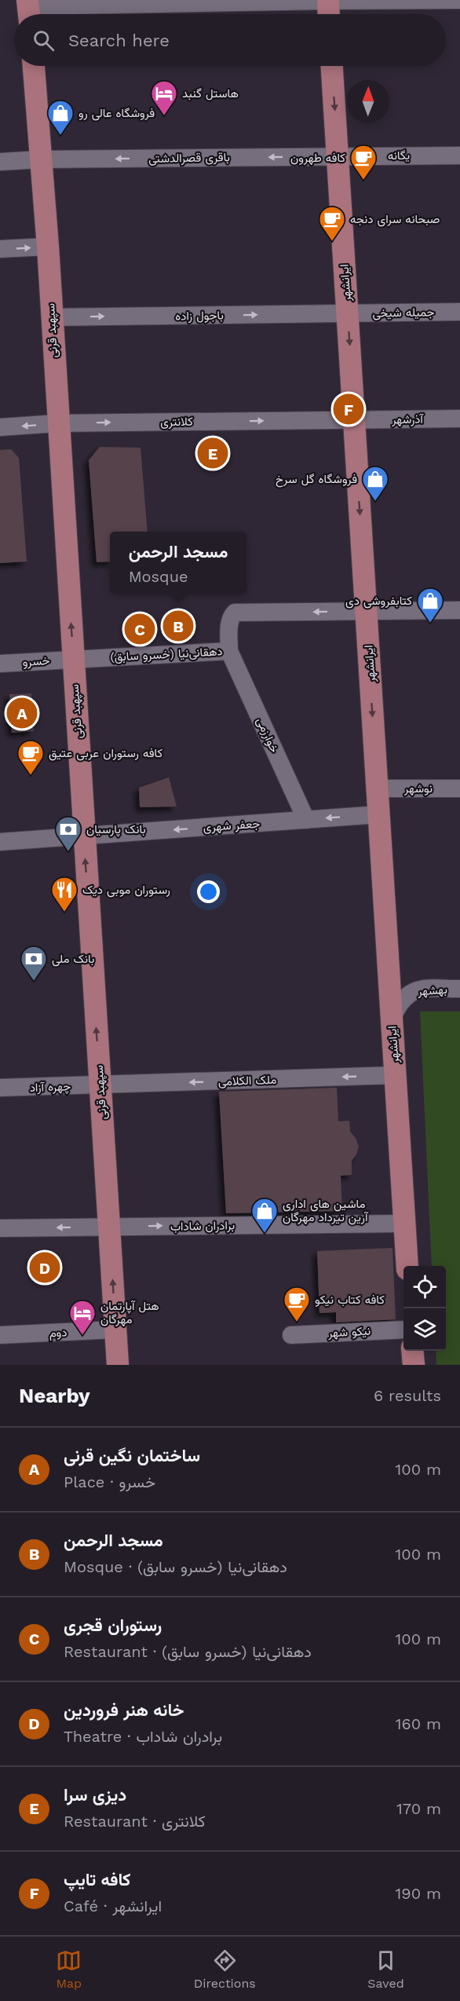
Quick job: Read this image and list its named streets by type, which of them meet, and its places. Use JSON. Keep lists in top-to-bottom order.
{
  "streets": {
    "main road": ["ایرانشهر", "سپهبد قرنی"],
    "street": [
      "یگانه",
      "باقری قصرالدشتی",
      "جمیله شیخی",
      "باجول زاده",
      "آذرشهر",
      "کلانتری",
      "دهقانی‌نیا (خسرو سابق)",
      "خسرو",
      "خوارزمی",
      "نوشهر",
      "جعفر شهری",
      "بهشهر",
      "ملک الکلامی",
      "چهره آزاد",
      "برادران شاداب",
      "نیکو شهر",
      "دوم"
    ]
  },
  "crossings": [
    ["یگانه", "باقری قصرالدشتی"],
    ["یگانه", "ایرانشهر"],
    ["باقری قصرالدشتی", "ایرانشهر"],
    ["باقری قصرالدشتی", "سپهبد قرنی"],
    ["ایرانشهر", "جمیله شیخی"],
    ["ایرانشهر", "باجول زاده"],
    ["ایرانشهر", "آذرشهر"],
    ["ایرانشهر", "کلانتری"],
    ["ایرانشهر", "دهقانی‌نیا (خسرو سابق)"],
    ["ایرانشهر", "نوشهر"],
    ["ایرانشهر", "جعفر شهری"],
    ["ایرانشهر", "بهشهر"],
    ["ایرانشهر", "ملک الکلامی"],
    ["ایرانشهر", "برادران شاداب"],
    ["جمیله شیخی", "باجول زاده"],
    ["باجول زاده", "سپهبد قرنی"],
    ["سپهبد قرنی", "کلانتری"],
    ["سپهبد قرنی", "دهقانی‌نیا (خسرو سابق)"],
    ["سپهبد قرنی", "خسرو"],
    ["سپهبد قرنی", "جعفر شهری"],
    ["سپهبد قرنی", "ملک الکلامی"],
    ["سپهبد قرنی", "چهره آزاد"],
    ["سپهبد قرنی", "برادران شاداب"],
    ["سپهبد قرنی", "دوم"],
    ["آذرشهر", "کلانتری"],
    ["دهقانی‌نیا (خسرو سابق)", "خسرو"],
    ["دهقانی‌نیا (خسرو سابق)", "خوارزمی"],
    ["خوارزمی", "جعفر شهری"],
    ["ملک الکلامی", "چهره آزاد"]
  ],
  "one_way": [
    "ایرانشهر",
    "باجول زاده",
    "سپهبد قرنی",
    "دهقانی‌نیا (خسرو سابق)",
    "جعفر شهری",
    "ملک الکلامی"
  ],
  "places": {
    "hotel": ["هاستل گنبد", "هتل آپارتمان مهرگان"],
    "shop": [
      "فروشگاه عالی رو",
      "فروشگاه گل سرخ",
      "کتابفروشی دی",
      "ماشین های اداری آرین تیرداد مهرگان"
    ],
    "cafe": [
      "کافه طهرون",
      "صبحانه سرای دنجه",
      "کافه رستوران عربی عتیق",
      "کافه کتاب نیکو"
    ],
    "bank": ["بانک پارسیان", "بانک ملی"],
    "restaurant": ["رستوران موبی دیک"]
  },
  "north": "top",
  "page": {
    "search": "Search here",
    "pins": [
      "F",
      "E",
      "B",
      "C",
      "A",
      "D"
    ],
    "popup": ["مسجد الرحمن", "Mosque"],
    "heading": ["Nearby", "6 results"],
    "list": [
      {
        "mark": "A",
        "name": "ساختمان نگین قرنی",
        "note": "Place · خسرو",
        "value": "100 m"
      },
      {
        "mark": "B",
        "name": "مسجد الرحمن",
        "note": "Mosque · دهقانی‌نیا (خسرو سابق)",
        "value": "100 m"
      },
      {
        "mark": "C",
        "name": "رستوران قجری",
        "note": "Restaurant · دهقانی‌نیا (خسرو سابق)",
        "value": "100 m"
      },
      {
        "mark": "D",
        "name": "خانه هنر فروردین",
        "note": "Theatre · برادران شاداب",
        "value": "160 m"
      },
      {
        "mark": "E",
        "name": "دیزی سرا",
        "note": "Restaurant · کلانتری",
        "value": "170 m"
      },
      {
        "mark": "F",
        "name": "کافه تایپ",
        "note": "Café · ایرانشهر",
        "value": "190 m"
      }
    ],
    "nav": ["Map", "Directions", "Saved"]
  }
}
